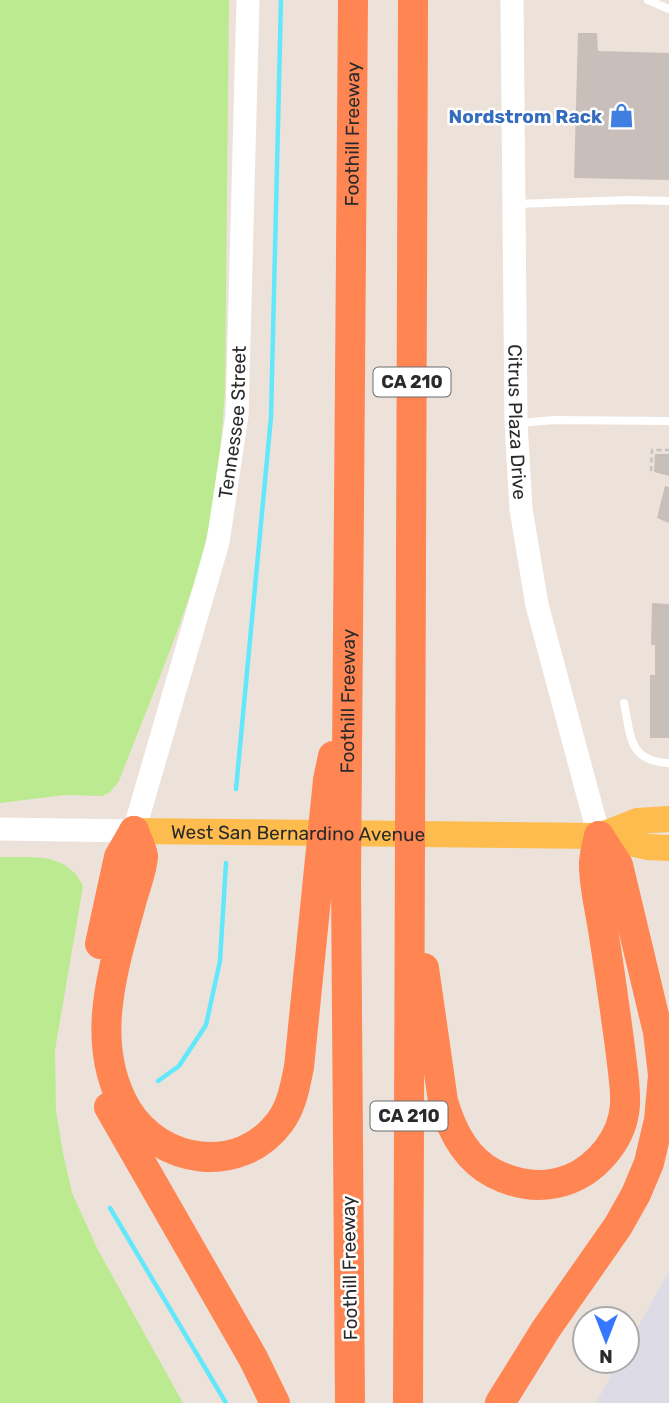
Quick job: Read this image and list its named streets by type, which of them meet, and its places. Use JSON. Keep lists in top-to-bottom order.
{
  "streets": {
    "highway": ["Foothill Freeway", "CA 210"],
    "main road": ["West San Bernardino Avenue"],
    "street": ["Tennessee Street", "Citrus Plaza Drive"]
  },
  "crossings": [
    ["Tennessee Street", "West San Bernardino Avenue"],
    ["Citrus Plaza Drive", "West San Bernardino Avenue"]
  ],
  "places": {
    "shop": ["Nordstrom Rack"]
  },
  "north": "bottom"
}
